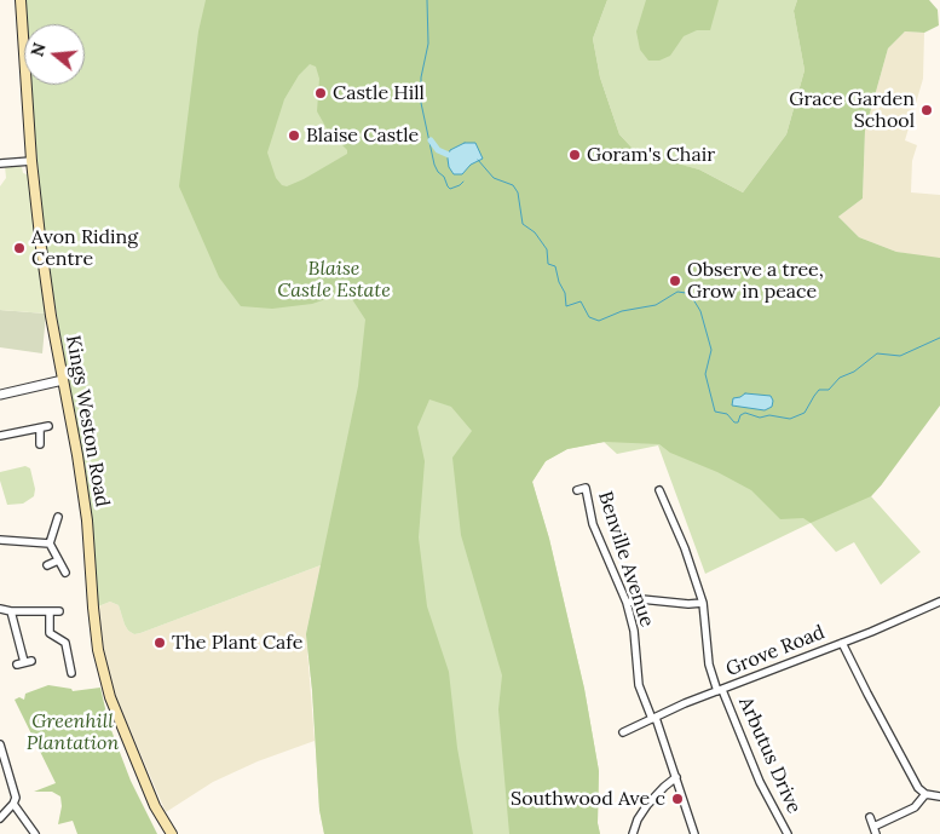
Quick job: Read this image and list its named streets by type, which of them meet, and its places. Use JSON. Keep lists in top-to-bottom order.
{
  "streets": {
    "main road": ["Kings Weston Road"],
    "street": ["Benville Avenue", "Grove Road", "Arbutus Drive"]
  },
  "crossings": [
    ["Benville Avenue", "Grove Road"],
    ["Grove Road", "Arbutus Drive"]
  ],
  "parks": ["Blaise Castle Estate", "Greenhill Plantation"],
  "places": [
    "Castle Hill",
    "Grace Garden School",
    "Blaise Castle",
    "Goram's Chair",
    "Avon Riding Centre",
    "Observe a tree, Grow in peace",
    "The Plant Cafe",
    "Southwood Ave c"
  ],
  "north": "left"
}
